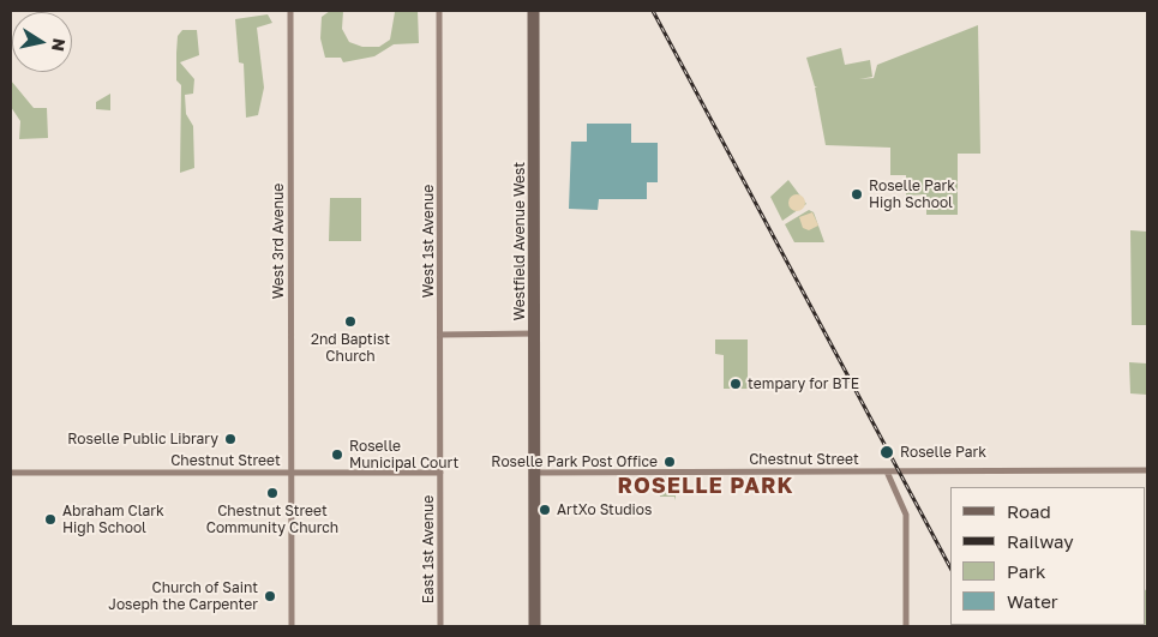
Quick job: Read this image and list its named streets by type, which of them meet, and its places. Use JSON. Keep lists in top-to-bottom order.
{
  "streets": {
    "main road": ["Westfield Avenue West"],
    "street": [
      "West 3rd Avenue",
      "West 1st Avenue",
      "Chestnut Street",
      "East 1st Avenue"
    ]
  },
  "crossings": [
    ["West 3rd Avenue", "Chestnut Street"],
    ["West 1st Avenue", "Chestnut Street"],
    ["West 1st Avenue", "East 1st Avenue"],
    ["Westfield Avenue West", "Chestnut Street"],
    ["Chestnut Street", "East 1st Avenue"]
  ],
  "districts": ["ROSELLE PARK"],
  "places": [
    "Roselle Park High School",
    "2nd Baptist Church",
    "tempary for BTE",
    "Roselle Public Library",
    "Roselle Park",
    "Roselle Municipal Court",
    "Roselle Park Post Office",
    "Chestnut Street Community Church",
    "ArtXo Studios",
    "Abraham Clark High School",
    "Church of Saint Joseph the Carpenter"
  ],
  "legend": [
    "Road",
    "Railway",
    "Park",
    "Water"
  ],
  "north": "right"
}
